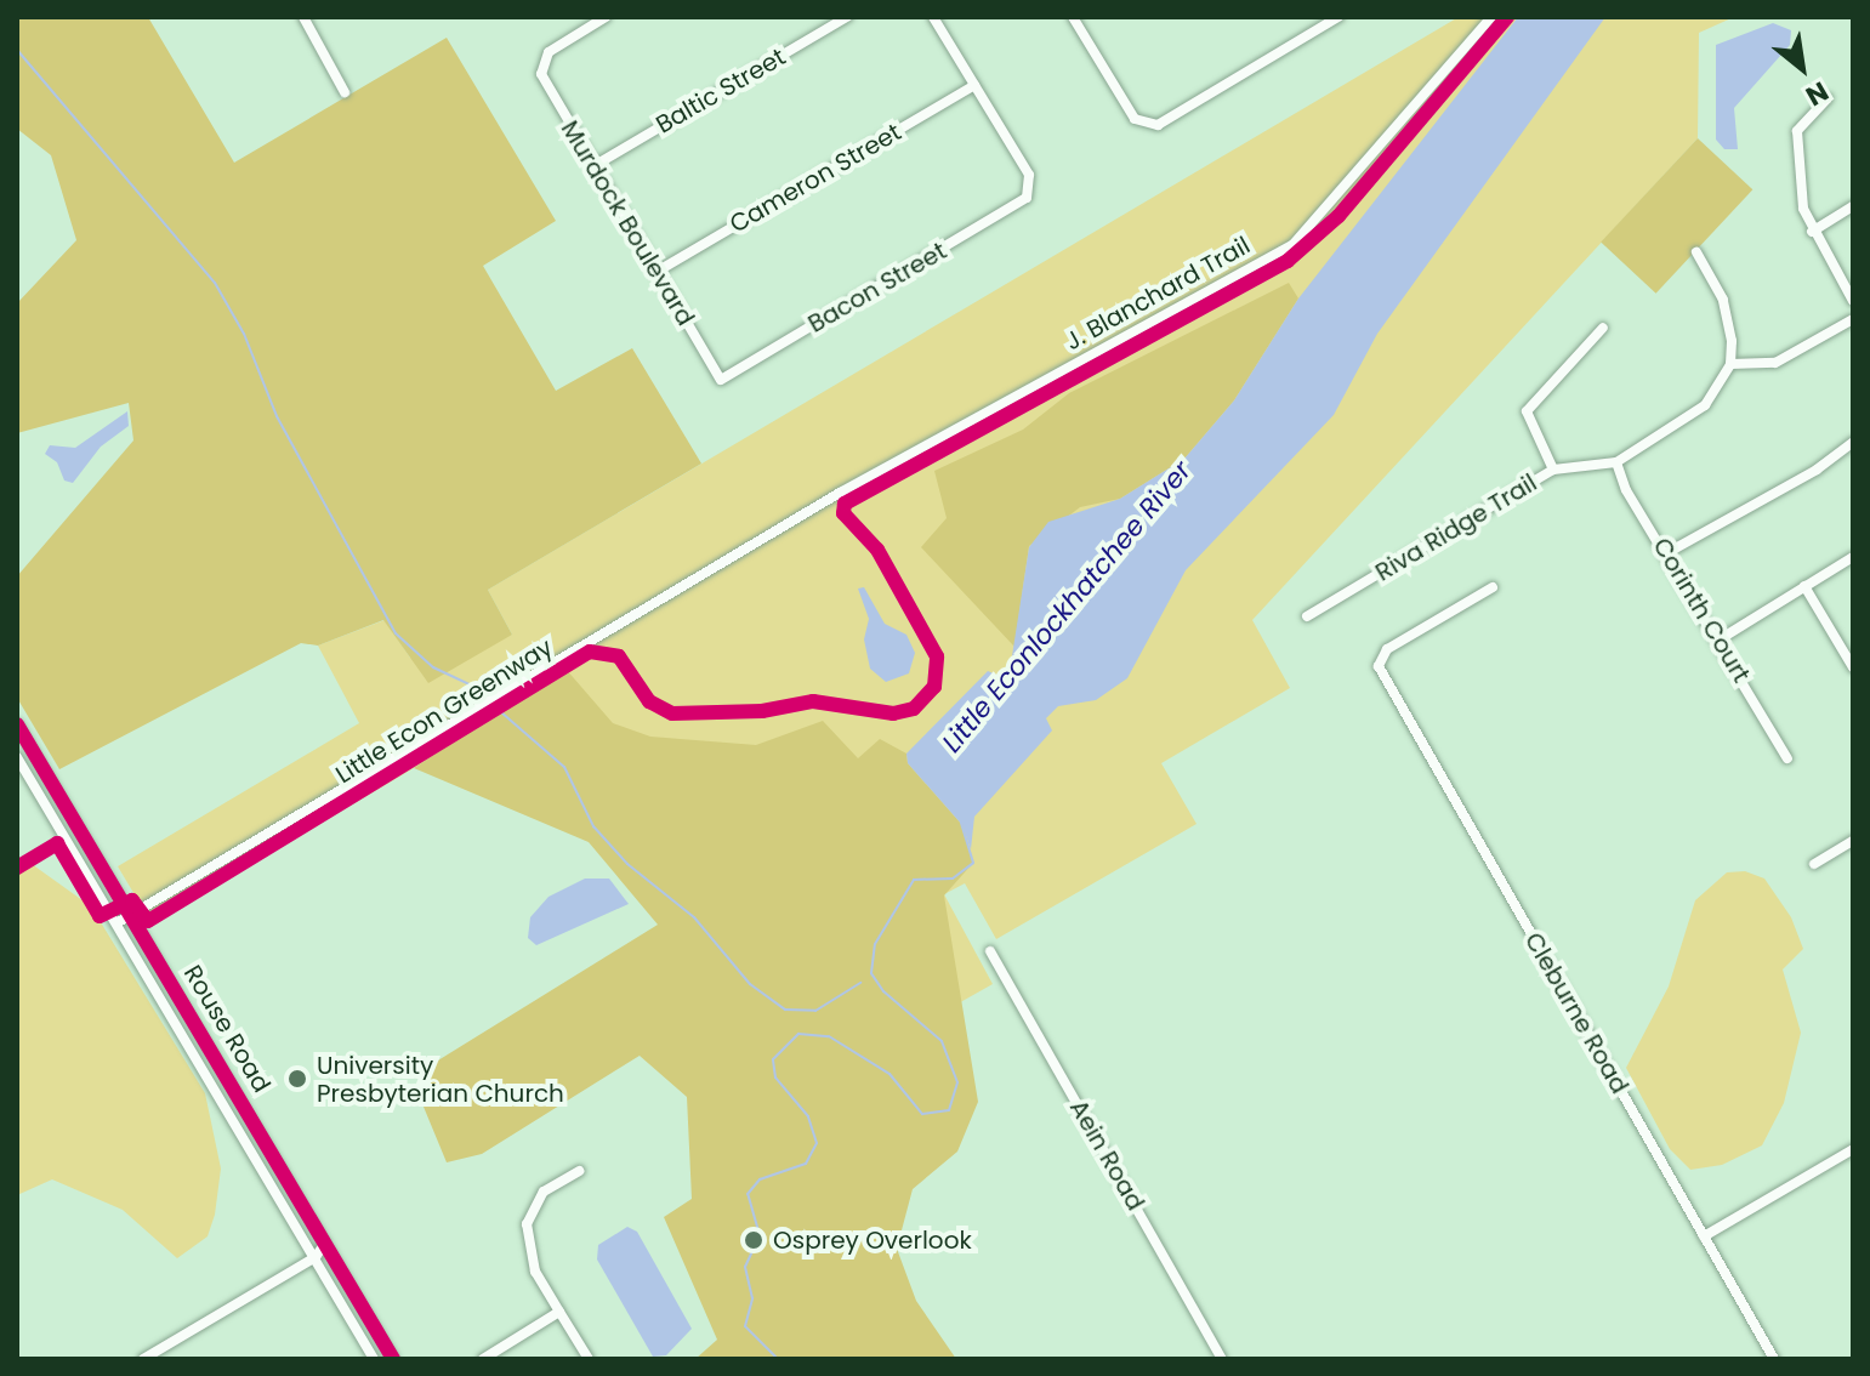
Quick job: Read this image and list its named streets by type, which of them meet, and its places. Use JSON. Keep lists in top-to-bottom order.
{
  "streets": {
    "street": [
      "Baltic Street",
      "Cameron Street",
      "Murdock Boulevard",
      "Bacon Street",
      "J. Blanchard Trail",
      "Riva Ridge Trail",
      "Corinth Court",
      "Cleburne Road",
      "Rouse Road",
      "Aein Road"
    ],
    "cycle path": ["Little Econ Greenway"]
  },
  "crossings": [
    ["Baltic Street", "Murdock Boulevard"],
    ["Cameron Street", "Murdock Boulevard"],
    ["Cameron Street", "Bacon Street"],
    ["Murdock Boulevard", "Bacon Street"],
    ["J. Blanchard Trail", "Rouse Road"],
    ["Riva Ridge Trail", "Corinth Court"]
  ],
  "water": ["Little Econlockhatchee River"],
  "places": ["University Presbyterian Church", "Osprey Overlook"],
  "north": "bottom right"
}
